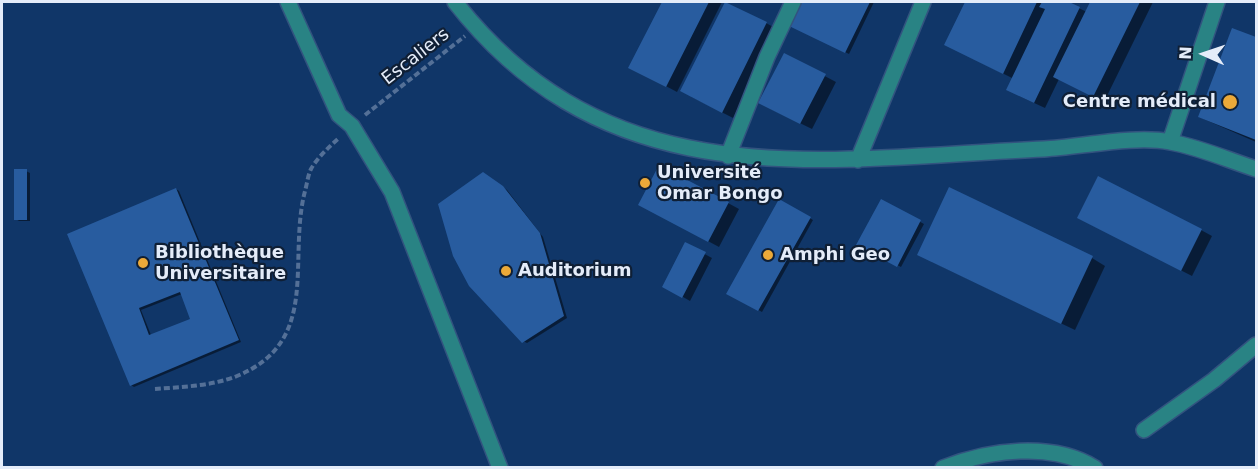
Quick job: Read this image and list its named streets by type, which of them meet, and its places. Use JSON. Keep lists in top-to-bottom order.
{
  "streets": {
    "path": ["Escaliers"]
  },
  "places": [
    "Centre médical",
    "Université Omar Bongo",
    "Amphi Geo",
    "Bibliothèque Universitaire",
    "Auditorium"
  ],
  "north": "left"
}
